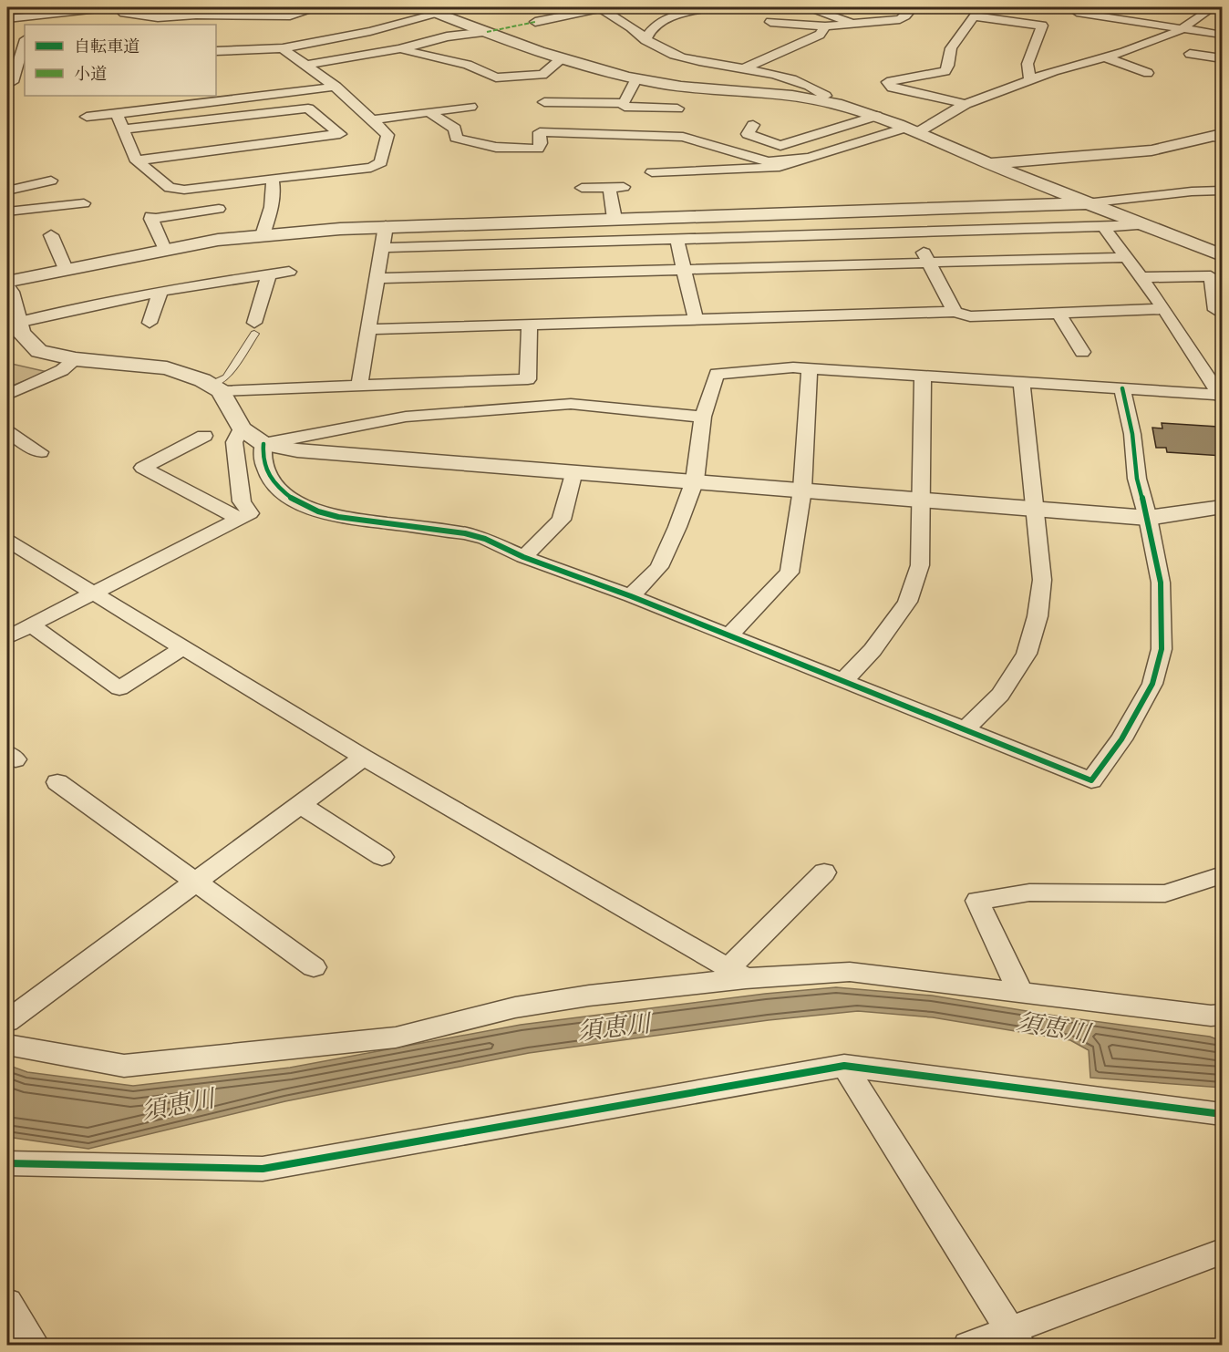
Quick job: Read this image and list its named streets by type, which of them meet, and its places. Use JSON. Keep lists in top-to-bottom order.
{
  "water": ["須恵川"],
  "legend": ["自転車道", "小道"]
}
